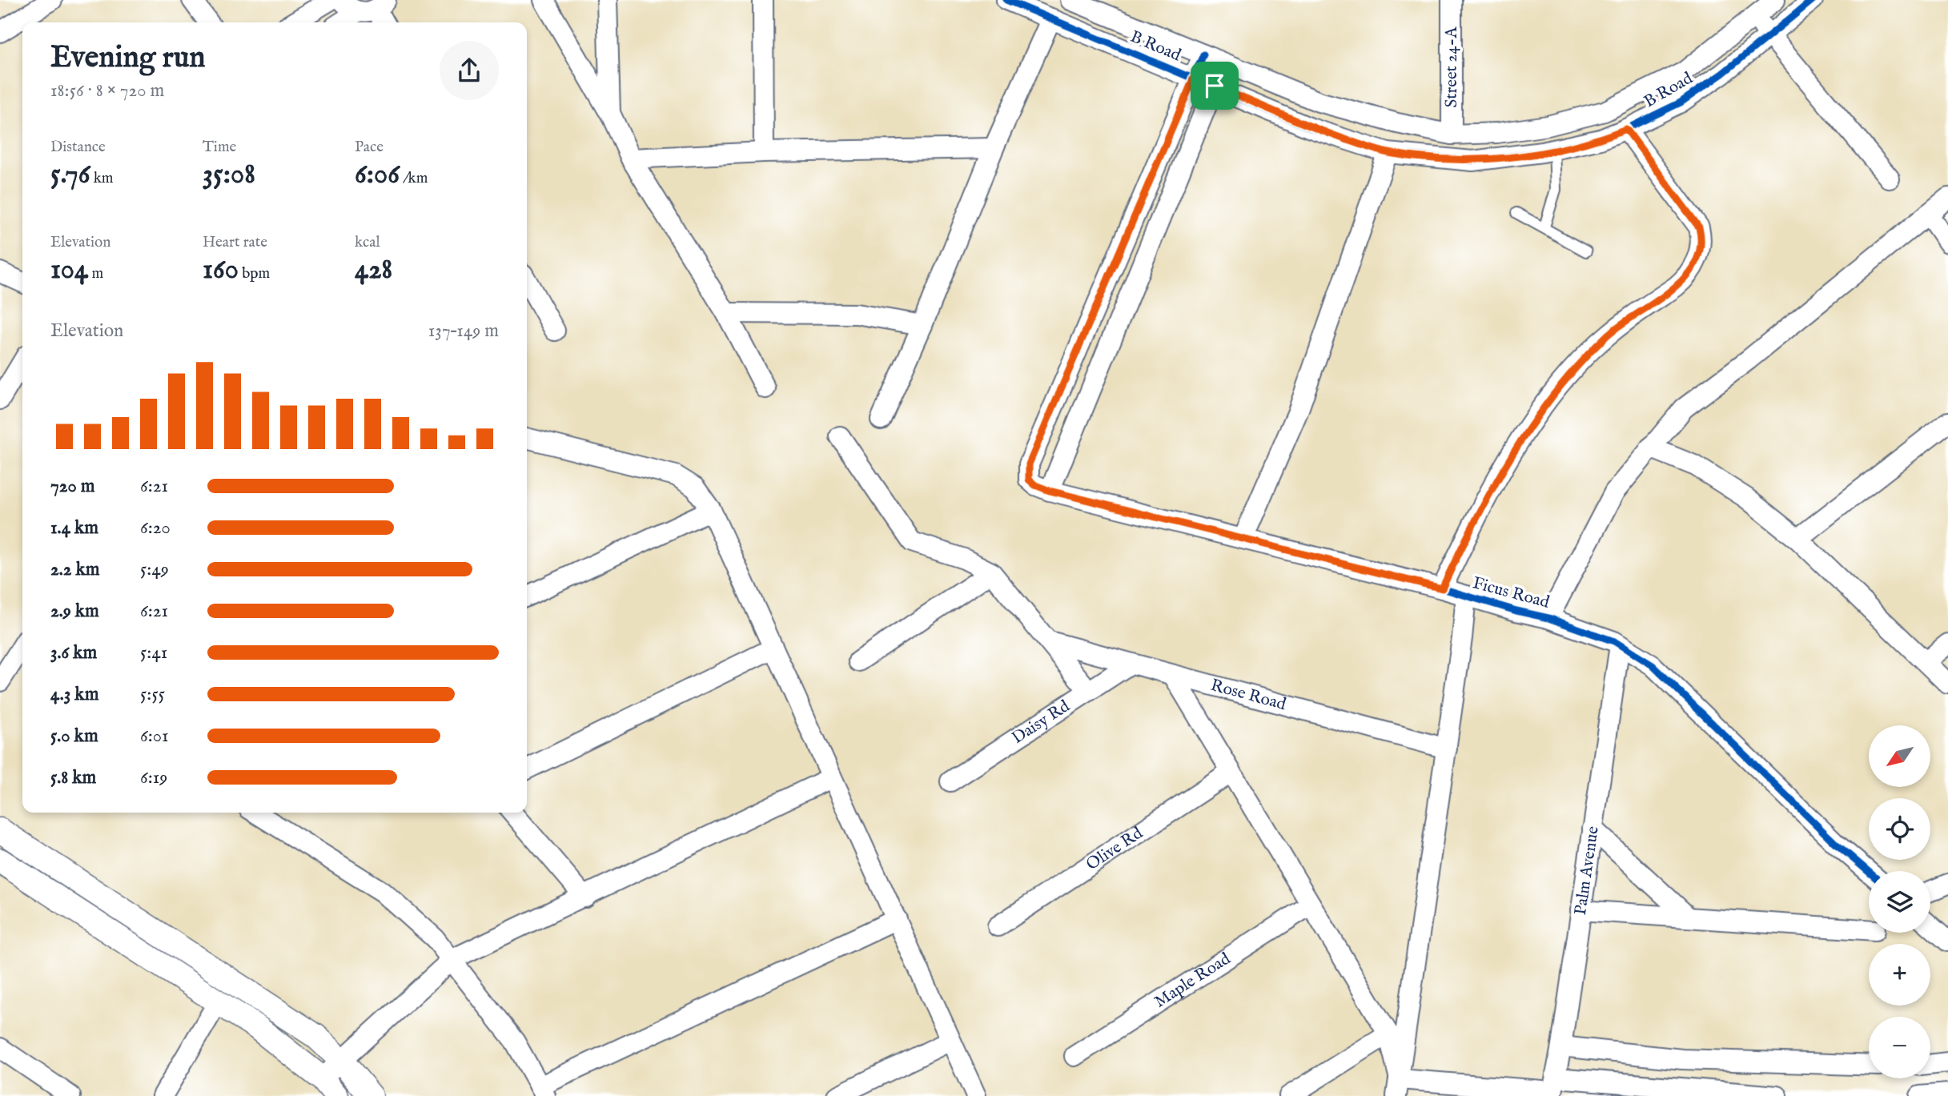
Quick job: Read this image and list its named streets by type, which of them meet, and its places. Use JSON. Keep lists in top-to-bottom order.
{
  "streets": {
    "street": [
      "B Road",
      "Street 24-A",
      "Ficus Road",
      "Rose Road",
      "Daisy Rd",
      "Olive Rd",
      "Palm Avenue",
      "Maple Road"
    ]
  },
  "crossings": [
    ["B Road", "Street 24-A"],
    ["Ficus Road", "Palm Avenue"],
    ["Rose Road", "Daisy Rd"]
  ],
  "north": "bottom left",
  "page": {
    "heading": ["Evening run", "18:56 · 8 × 720 m"],
    "stats": [
      ["Distance", "5.76 km"],
      ["Time", "35:08"],
      ["Pace", "6:06 /km"],
      ["Elevation", "104 m"],
      ["Heart rate", "160 bpm"],
      ["kcal", "428"]
    ],
    "chart": ["Elevation", "137–149 m"],
    "list": [
      {
        "name": "720 m",
        "note": "6:21"
      },
      {
        "name": "1.4 km",
        "note": "6:20"
      },
      {
        "name": "2.2 km",
        "note": "5:49"
      },
      {
        "name": "2.9 km",
        "note": "6:21"
      },
      {
        "name": "3.6 km",
        "note": "5:41"
      },
      {
        "name": "4.3 km",
        "note": "5:55"
      },
      {
        "name": "5.0 km",
        "note": "6:01"
      },
      {
        "name": "5.8 km",
        "note": "6:19"
      }
    ],
    "map_buttons": ["+", "−"]
  }
}
